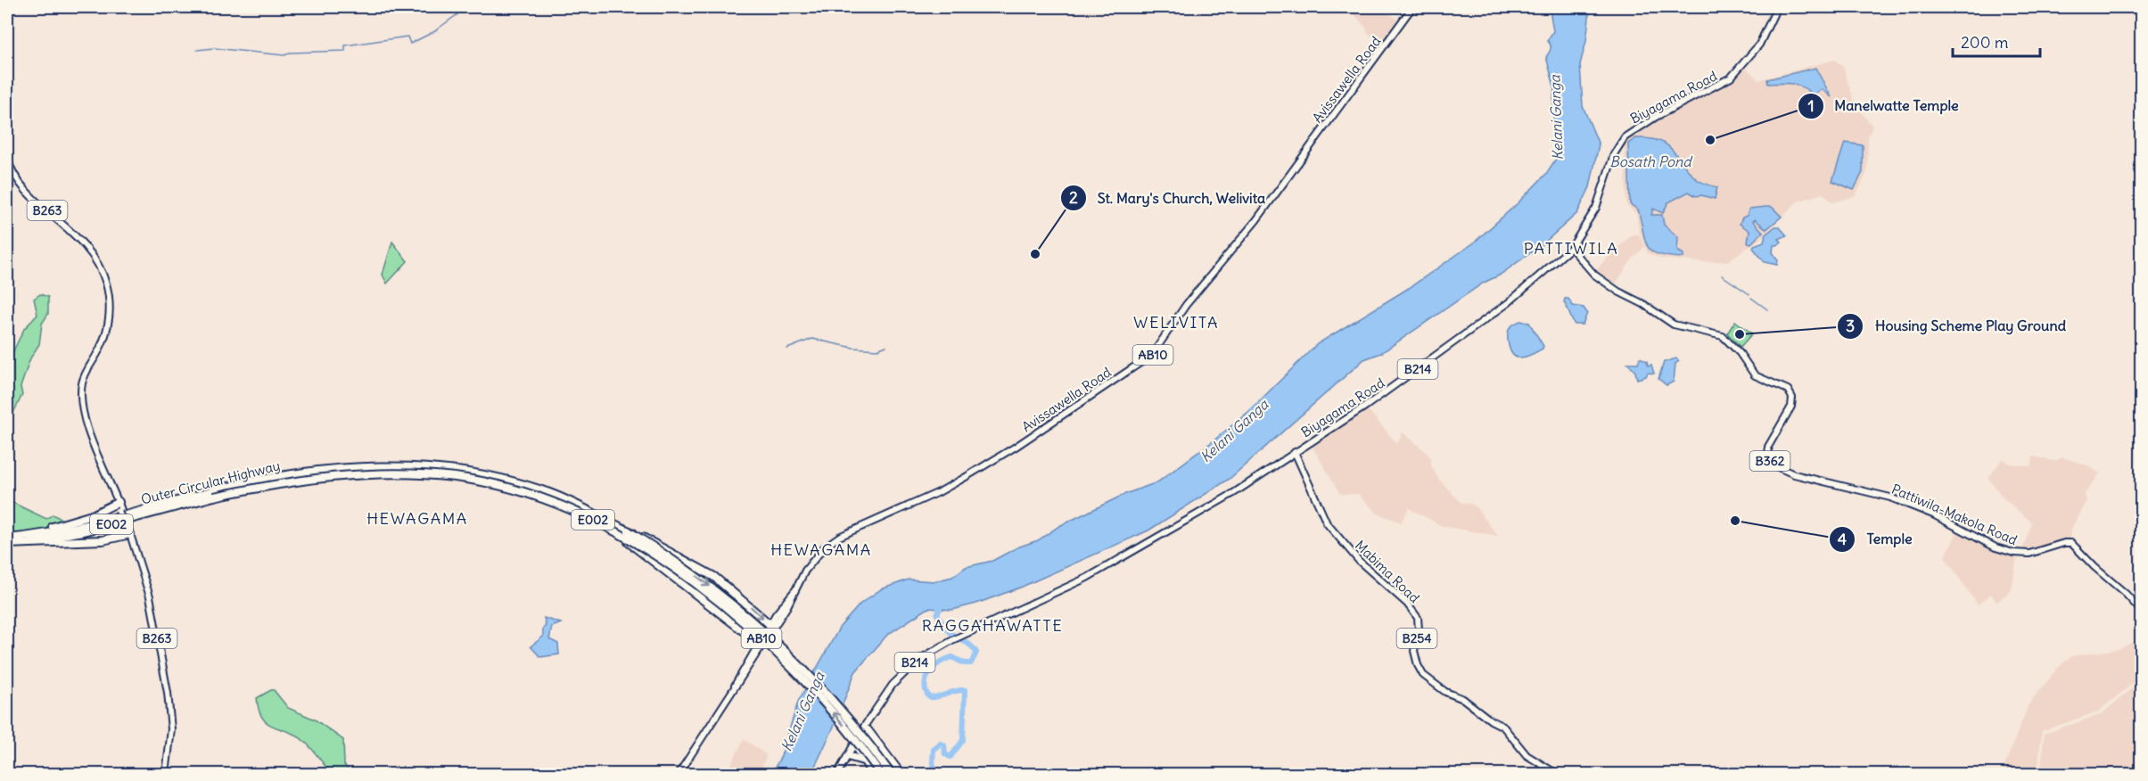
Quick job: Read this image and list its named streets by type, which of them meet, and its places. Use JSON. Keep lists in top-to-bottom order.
{
  "streets": {
    "highway": ["Outer Circular Highway", "E002"],
    "main road": [
      "Avissawella Road",
      "Biyagama Road",
      "B263",
      "AB10",
      "B214",
      "B362",
      "Pattiwila-Makola Road",
      "Mabima Road",
      "B254"
    ]
  },
  "crossings": [
    ["Biyagama Road", "Pattiwila-Makola Road"],
    ["Biyagama Road", "Mabima Road"]
  ],
  "districts": [
    "PATTIWILA",
    "WELIVITA",
    "HEWAGAMA",
    "HEWAGAMA",
    "RAGGAHAWATTE"
  ],
  "water": ["Kelani Ganga", "Bosath Pond"],
  "places": [
    "Manelwatte Temple",
    "St. Mary's Church, Welivita",
    "Housing Scheme Play Ground",
    "Temple"
  ],
  "scale_bar": "200 m"
}
